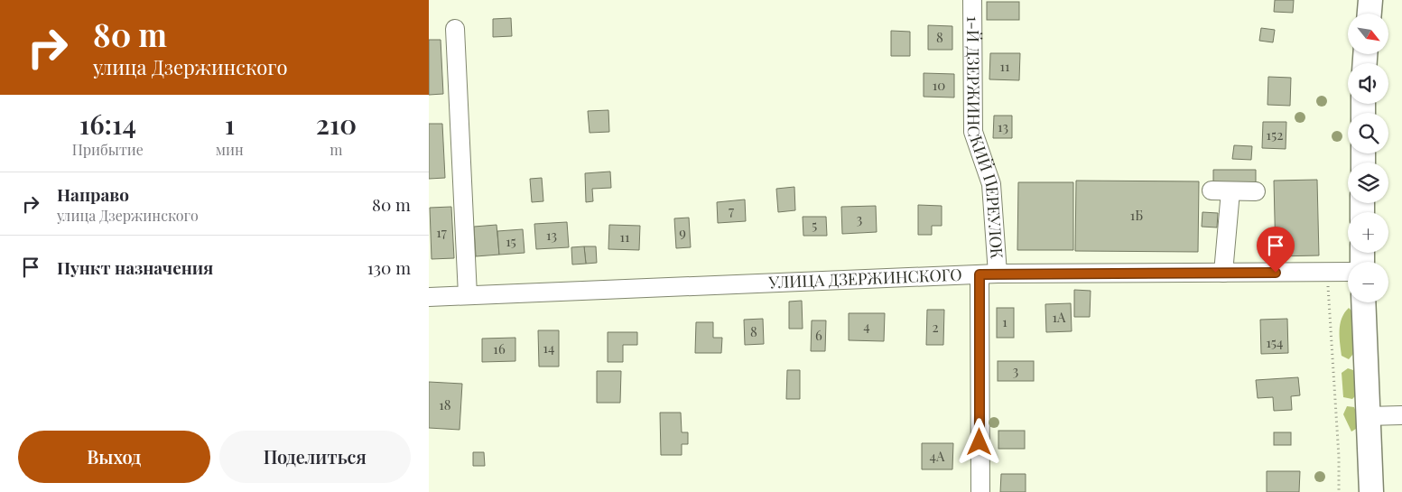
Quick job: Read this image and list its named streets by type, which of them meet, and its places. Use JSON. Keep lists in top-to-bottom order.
{
  "streets": {
    "street": ["1-Й ДЗЕРЖИНСКИЙ ПЕРЕУЛОК", "УЛИЦА ДЗЕРЖИНСКОГО"]
  },
  "crossings": [
    ["1-Й ДЗЕРЖИНСКИЙ ПЕРЕУЛОК", "УЛИЦА ДЗЕРЖИНСКОГО"]
  ],
  "house_numbers": [
    "8",
    "11",
    "10",
    "13",
    "152",
    "7",
    "1Б",
    "3",
    "5",
    "17",
    "9",
    "13",
    "11",
    "15",
    "1А",
    "1",
    "4",
    "2",
    "8",
    "6",
    "154",
    "14",
    "16",
    "3",
    "18",
    "4А"
  ],
  "north": "bottom right",
  "page": {
    "turn": ["80 m", "улица Дзержинского"],
    "map_buttons": ["+", "−"],
    "eta": [
      "16:14",
      "Прибытие",
      "1",
      "мин",
      "210",
      "m"
    ],
    "list": [
      {
        "name": "Направо",
        "note": "улица Дзержинского",
        "value": "80 m"
      },
      {
        "name": "Пункт назначения",
        "value": "130 m"
      }
    ],
    "buttons": ["Выход", "Поделиться"]
  }
}
